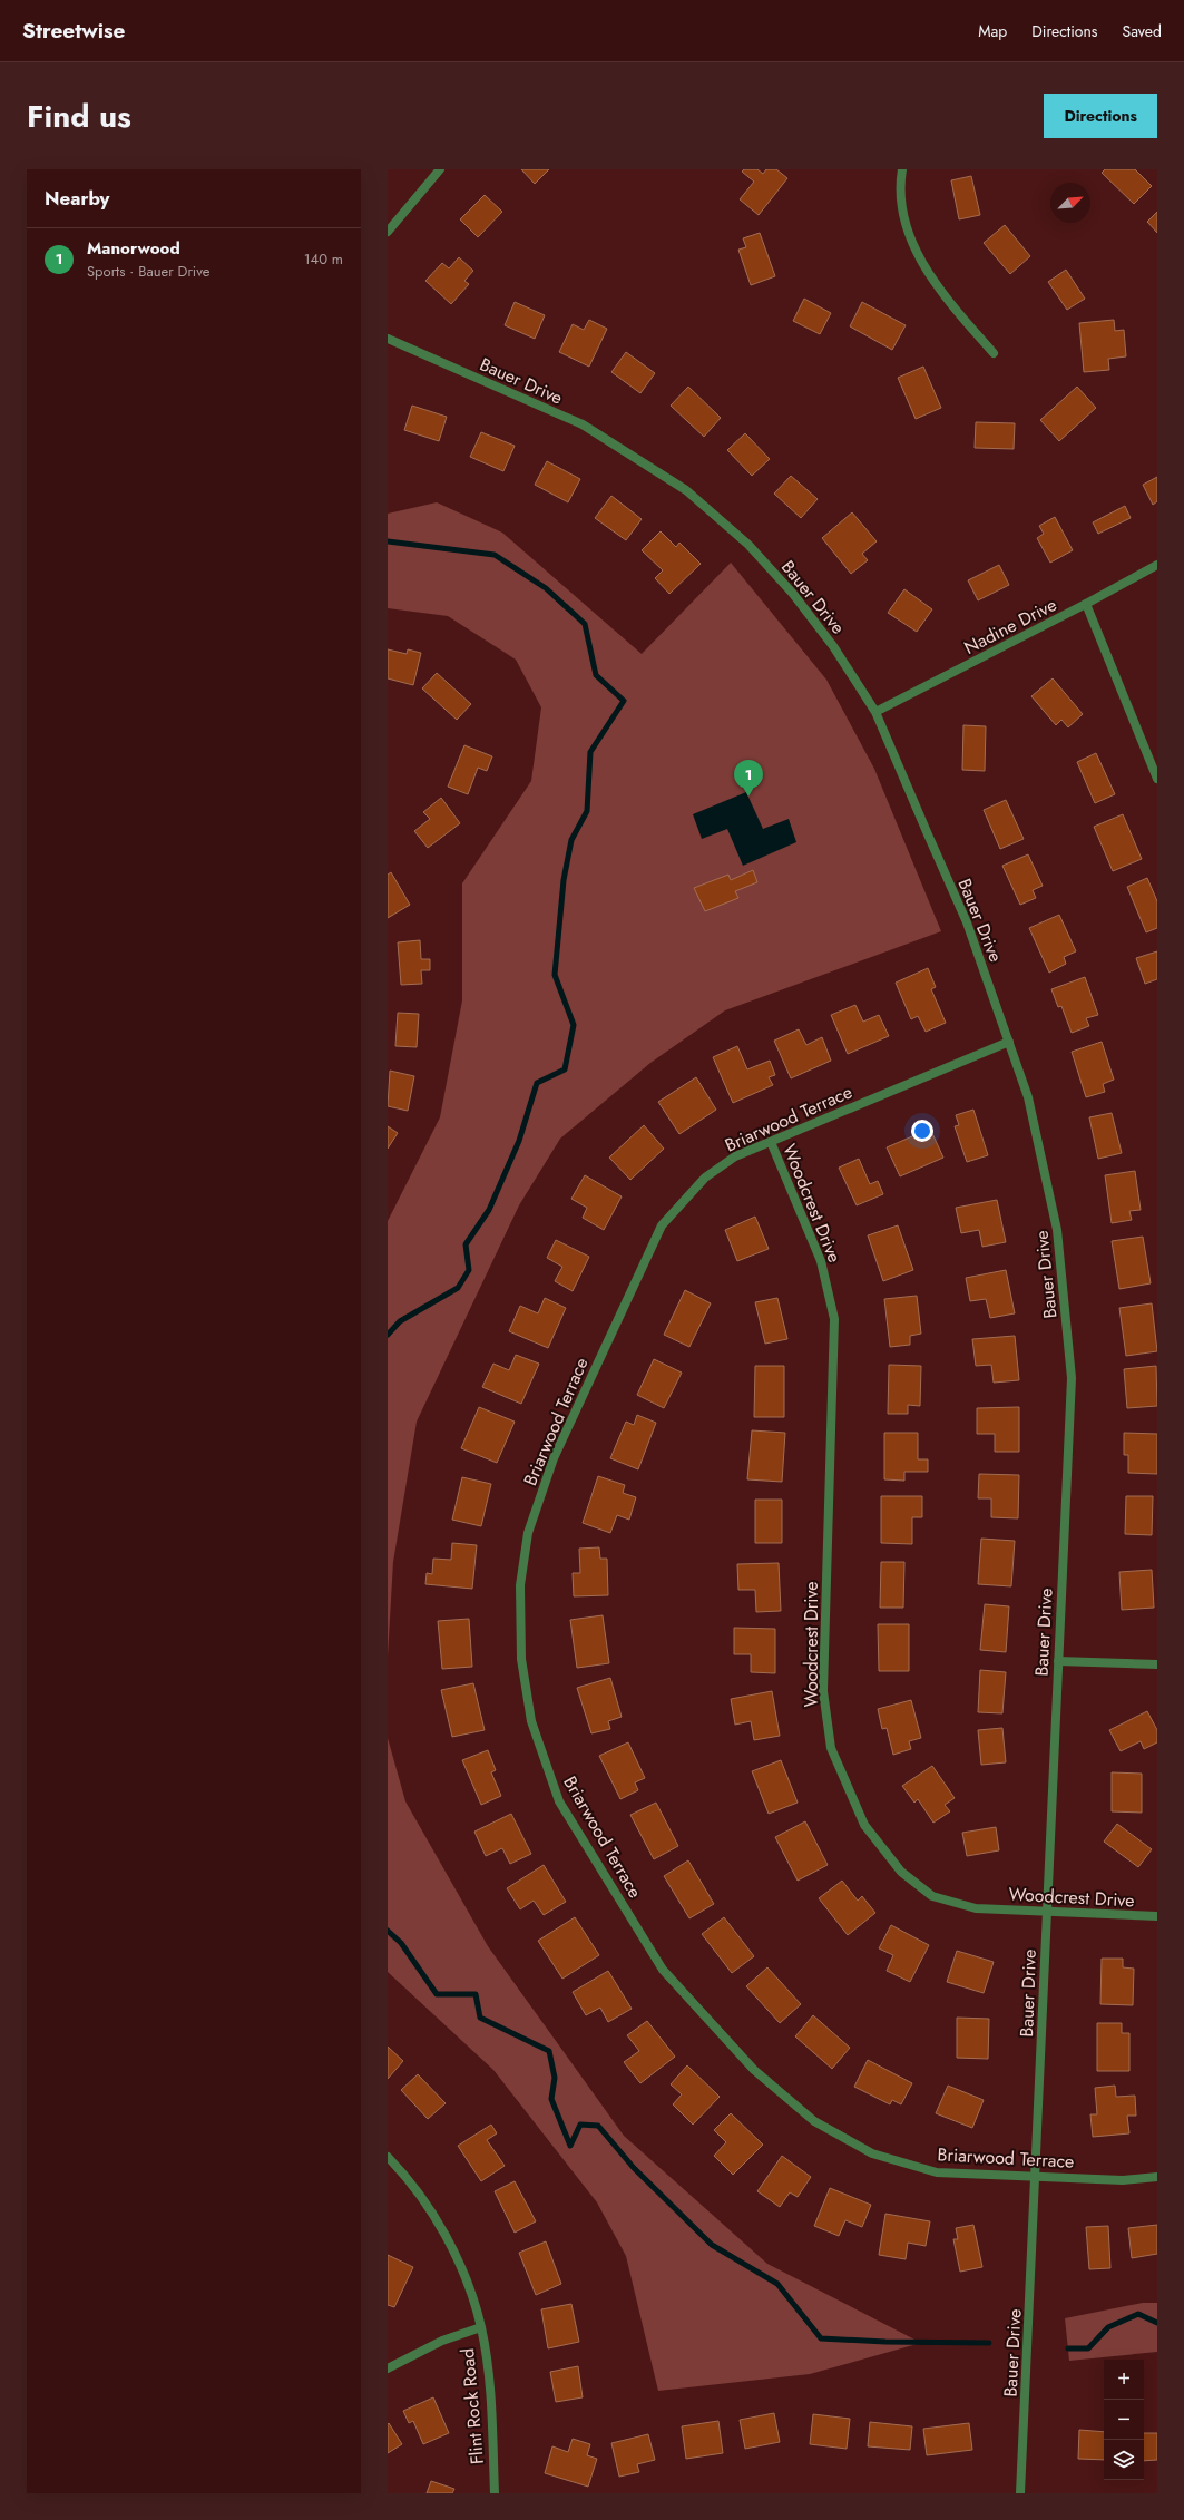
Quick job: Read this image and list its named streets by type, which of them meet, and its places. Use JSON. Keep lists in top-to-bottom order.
{
  "streets": {
    "street": [
      "Bauer Drive",
      "Nadine Drive",
      "Briarwood Terrace",
      "Woodcrest Drive",
      "Flint Rock Road"
    ]
  },
  "crossings": [
    ["Bauer Drive", "Nadine Drive"],
    ["Bauer Drive", "Briarwood Terrace"],
    ["Bauer Drive", "Woodcrest Drive"],
    ["Briarwood Terrace", "Woodcrest Drive"]
  ],
  "north": "top right",
  "page": {
    "header": "Streetwise",
    "nav": ["Map", "Directions", "Saved"],
    "title": "Find us",
    "buttons": "Directions",
    "heading": "Nearby",
    "list": [
      {
        "mark": "1",
        "name": "Manorwood",
        "note": "Sports · Bauer Drive",
        "value": "140 m"
      }
    ],
    "pins": "1",
    "map_buttons": ["+", "−"]
  }
}
